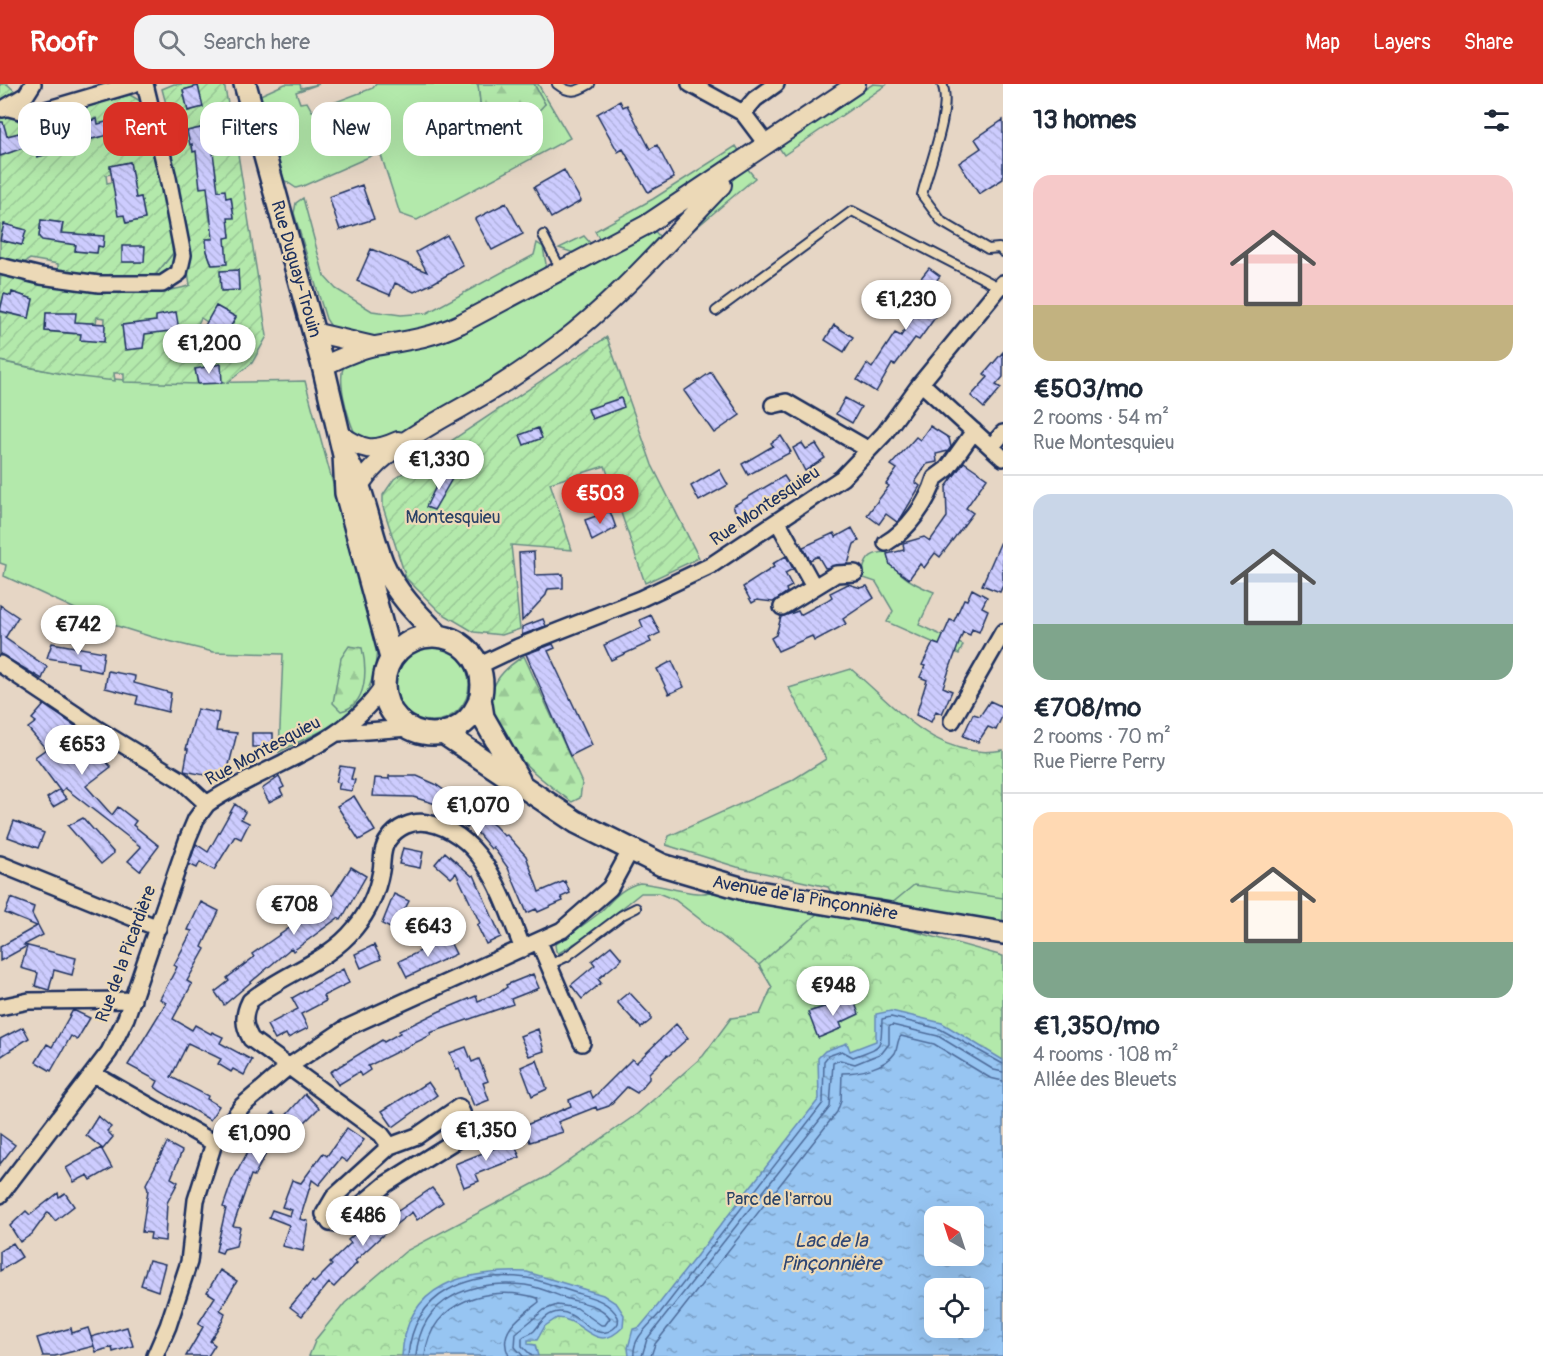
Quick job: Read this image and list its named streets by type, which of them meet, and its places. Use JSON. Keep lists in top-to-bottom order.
{
  "streets": {
    "main road": ["Rue Duguay-Trouin", "Avenue de la Pinçonnière"],
    "street": ["Rue Montesquieu", "Rue de la Picardière"]
  },
  "crossings": [
    ["Rue Duguay-Trouin", "Rue Montesquieu"],
    ["Rue Duguay-Trouin", "Avenue de la Pinçonnière"],
    ["Rue Montesquieu", "Avenue de la Pinçonnière"],
    ["Rue Montesquieu", "Rue de la Picardière"]
  ],
  "water": ["Lac de la Pinçonnière"],
  "parks": ["Montesquieu", "Parc de l'arrou"],
  "north": "top left",
  "page": {
    "header": "Roofr",
    "search": "Search here",
    "nav": ["Map", "Layers", "Share"],
    "heading": "13 homes",
    "chip": [
      "Buy",
      "Rent",
      "Filters",
      "New",
      "Apartment"
    ],
    "list": [
      {
        "name": "€503/mo",
        "note": "2 rooms · 54 m² · Rue Montesquieu"
      },
      {
        "name": "€708/mo",
        "note": "2 rooms · 70 m² · Rue Pierre Perry"
      },
      {
        "name": "€1,350/mo",
        "note": "4 rooms · 108 m² · Allée des Bleuets"
      }
    ],
    "price": [
      "€1,230",
      "€1,200",
      "€1,330",
      "€503",
      "€742",
      "€653",
      "€1,070",
      "€708",
      "€643",
      "€948",
      "€1,350",
      "€1,090",
      "€486"
    ]
  }
}
